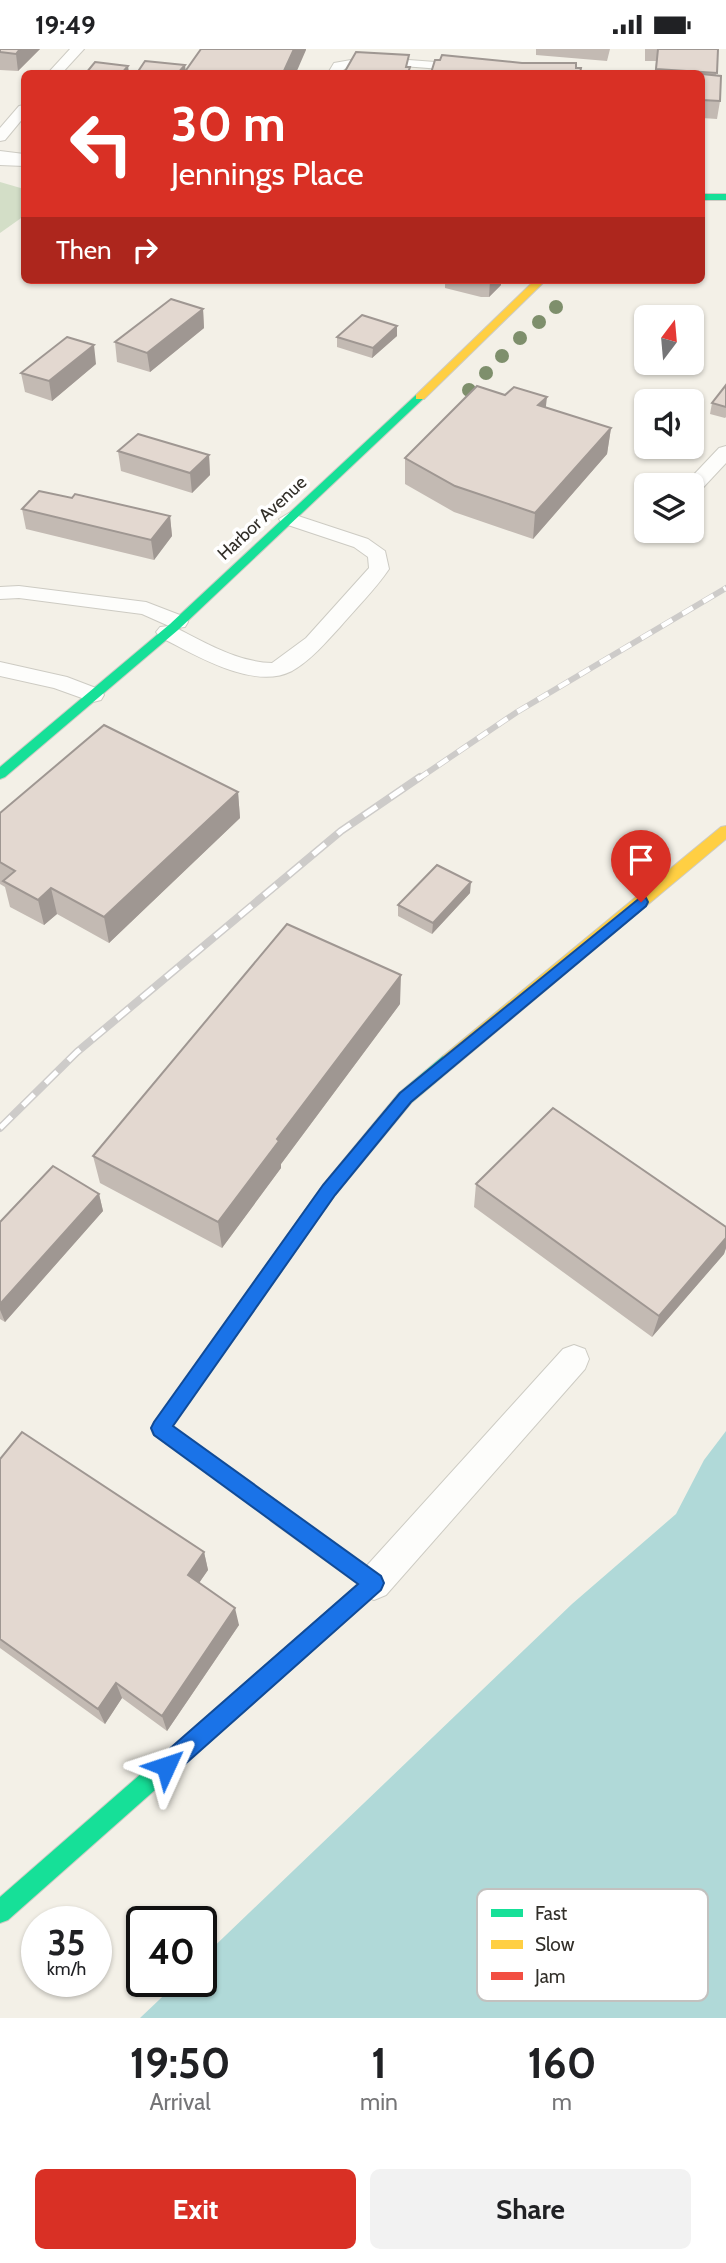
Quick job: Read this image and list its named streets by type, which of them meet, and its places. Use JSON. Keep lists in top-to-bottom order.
{
  "streets": {
    "street": ["Harbor Avenue"]
  },
  "legend": ["Fast", "Slow", "Jam"],
  "north": "top",
  "page": {
    "status": "19:49",
    "turn": ["30 m", "Jennings Place"],
    "then": "Then",
    "speed": "35 km/h",
    "limit": "40",
    "eta": [
      "19:50",
      "Arrival",
      "1",
      "min",
      "160",
      "m"
    ],
    "buttons": ["Exit", "Share"]
  }
}
